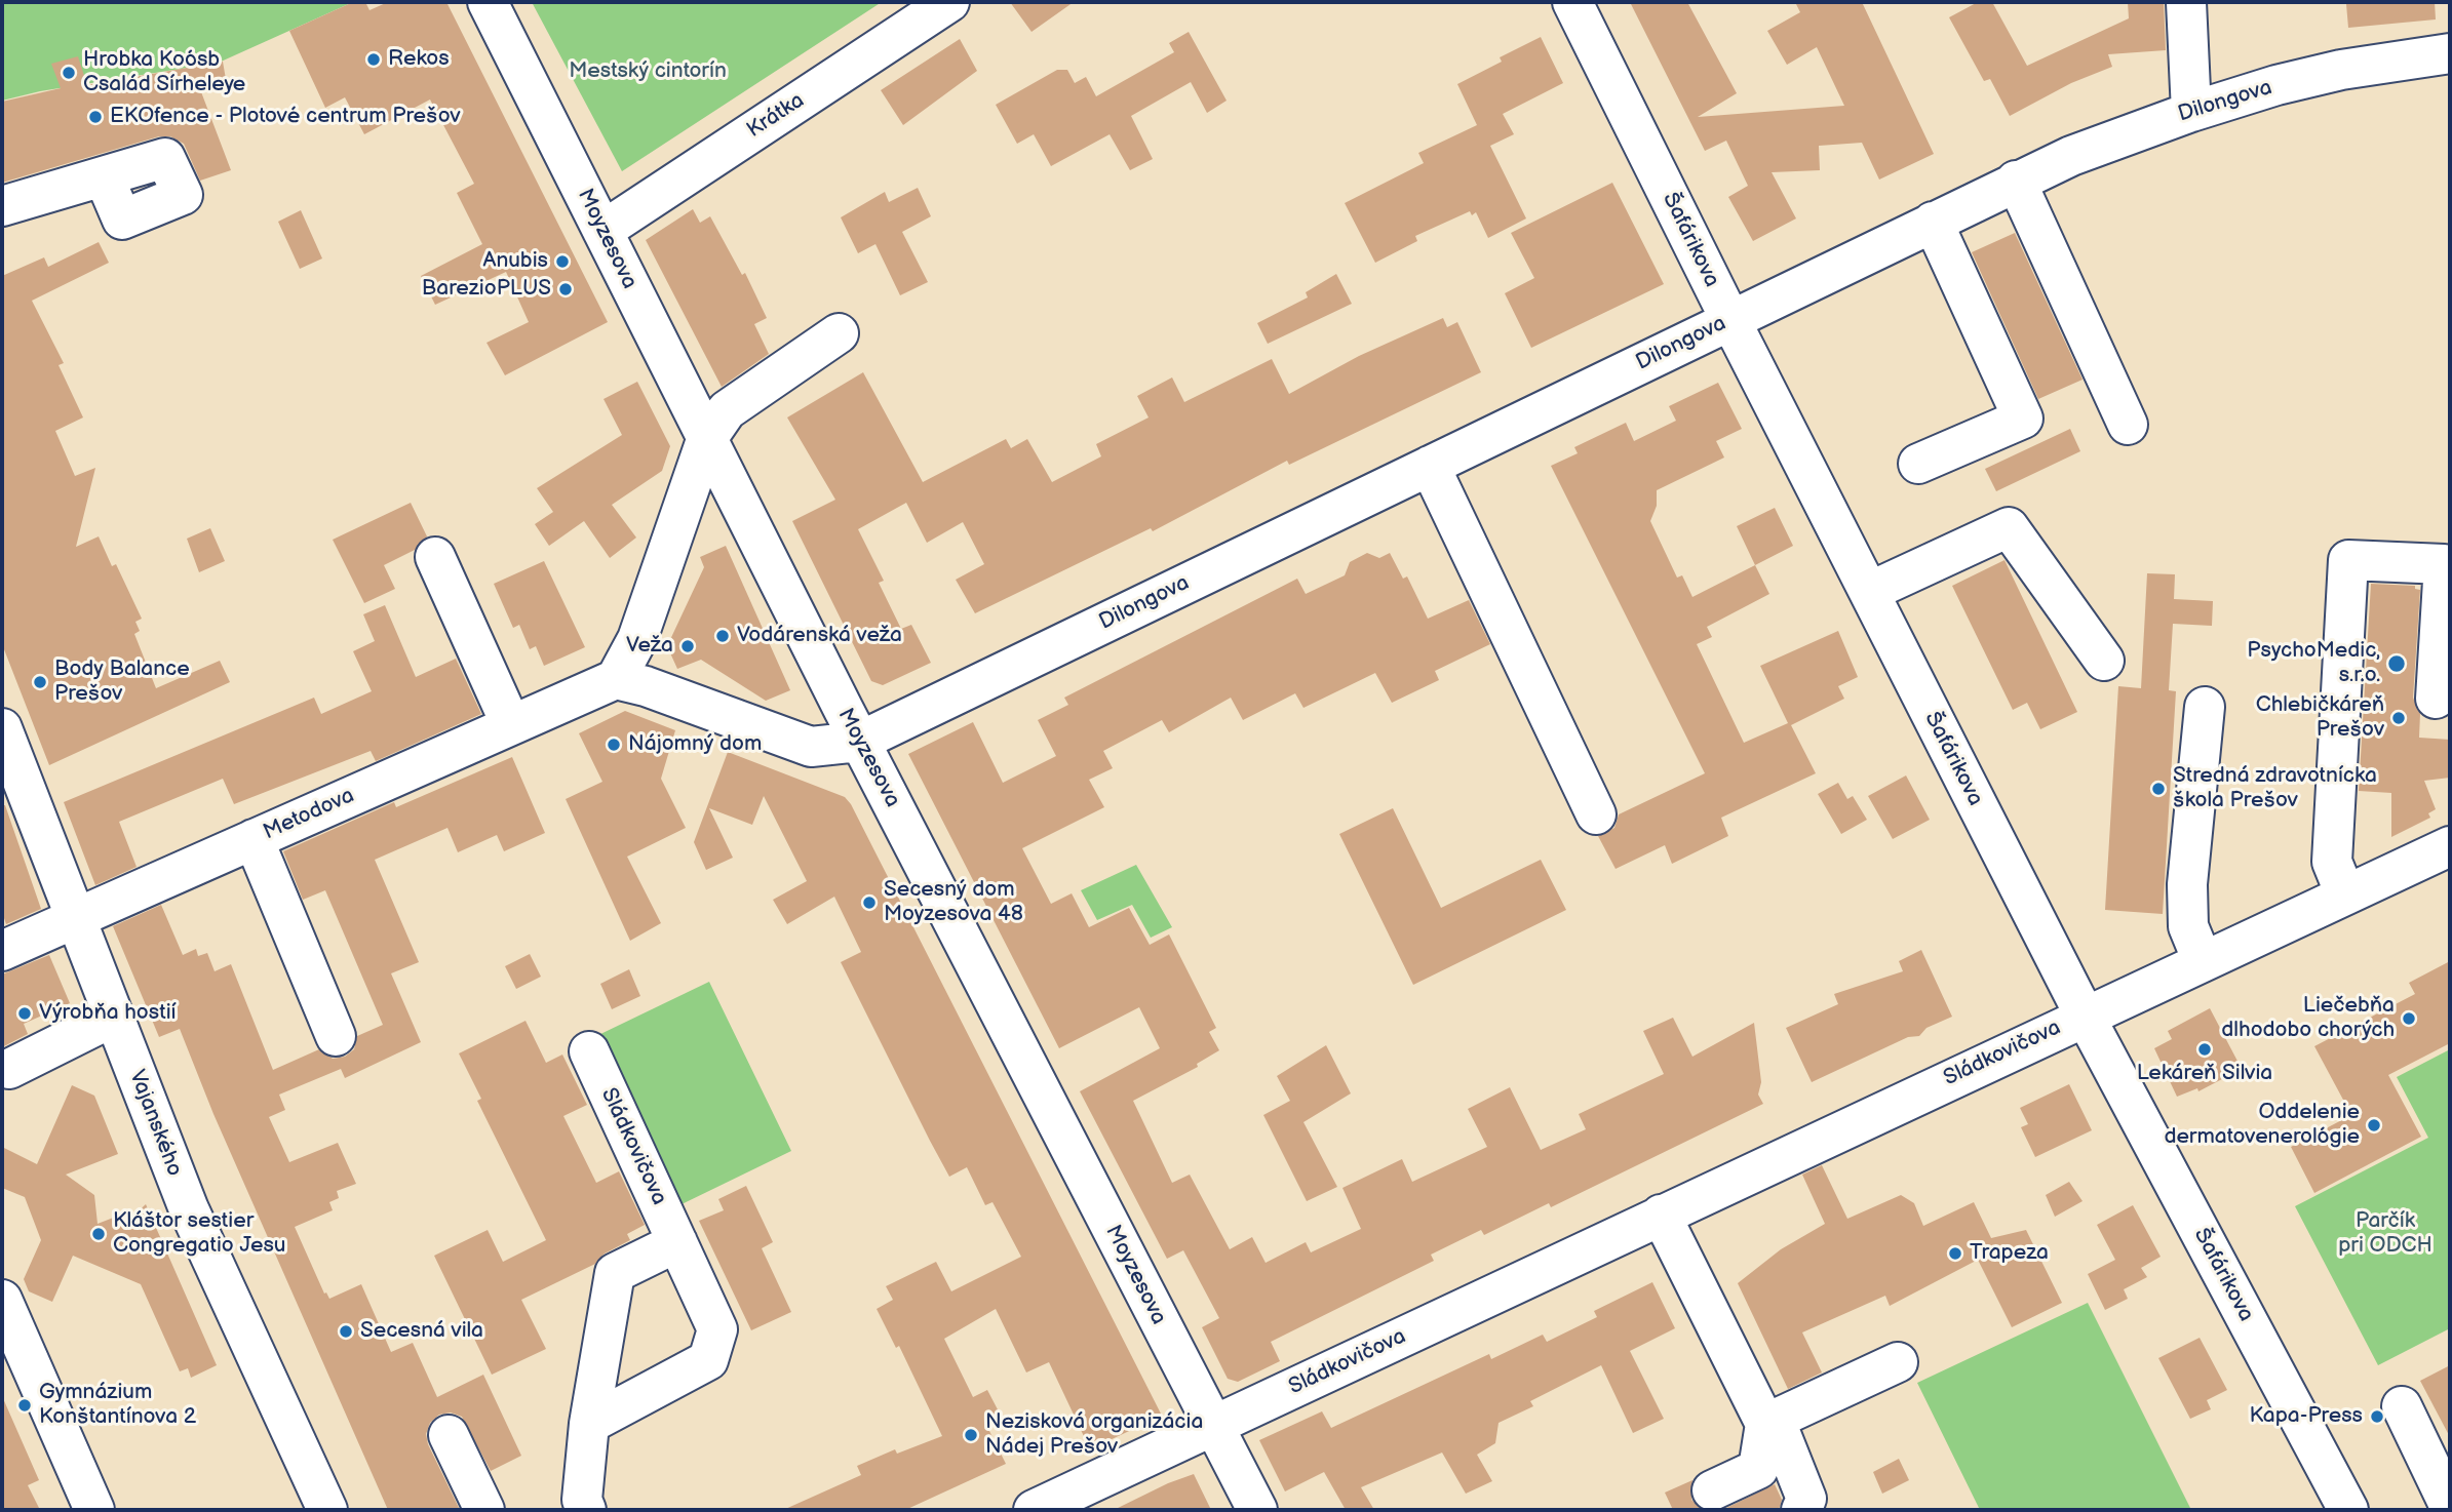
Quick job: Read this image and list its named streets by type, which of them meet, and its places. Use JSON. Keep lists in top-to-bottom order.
{
  "streets": {
    "street": [
      "Dilongova",
      "Krátka",
      "Moyzesova",
      "Šafárikova",
      "Metodova",
      "Sládkovičova",
      "Vajanského"
    ]
  },
  "crossings": [
    ["Dilongova", "Moyzesova"],
    ["Dilongova", "Šafárikova"],
    ["Dilongova", "Metodova"],
    ["Krátka", "Moyzesova"],
    ["Moyzesova", "Sládkovičova"],
    ["Šafárikova", "Sládkovičova"],
    ["Metodova", "Vajanského"]
  ],
  "parks": ["Mestský cintorín", "Parčík pri ODCH"],
  "places": [
    "Rekos",
    "Hrobka Koósb Család Sírheleye",
    "EKOfence - Plotové centrum Prešov",
    "Anubis",
    "BarezioPLUS",
    "Vodárenská veža",
    "Veža",
    "PsychoMedic, s.r.o.",
    "Body Balance Prešov",
    "Chlebičkáreň Prešov",
    "Nájomný dom",
    "Stredná zdravotnícka škola Prešov",
    "Secesný dom Moyzesova 48",
    "Výrobňa hostií",
    "Liečebňa dlhodobo chorých",
    "Lekáreň Silvia",
    "Oddelenie dermatovenerológie",
    "Kláštor sestier Congregatio Jesu",
    "Trapeza",
    "Secesná vila",
    "Gymnázium Konštantínova 2",
    "Kapa-Press",
    "Nezisková organizácia Nádej Prešov"
  ]
}
